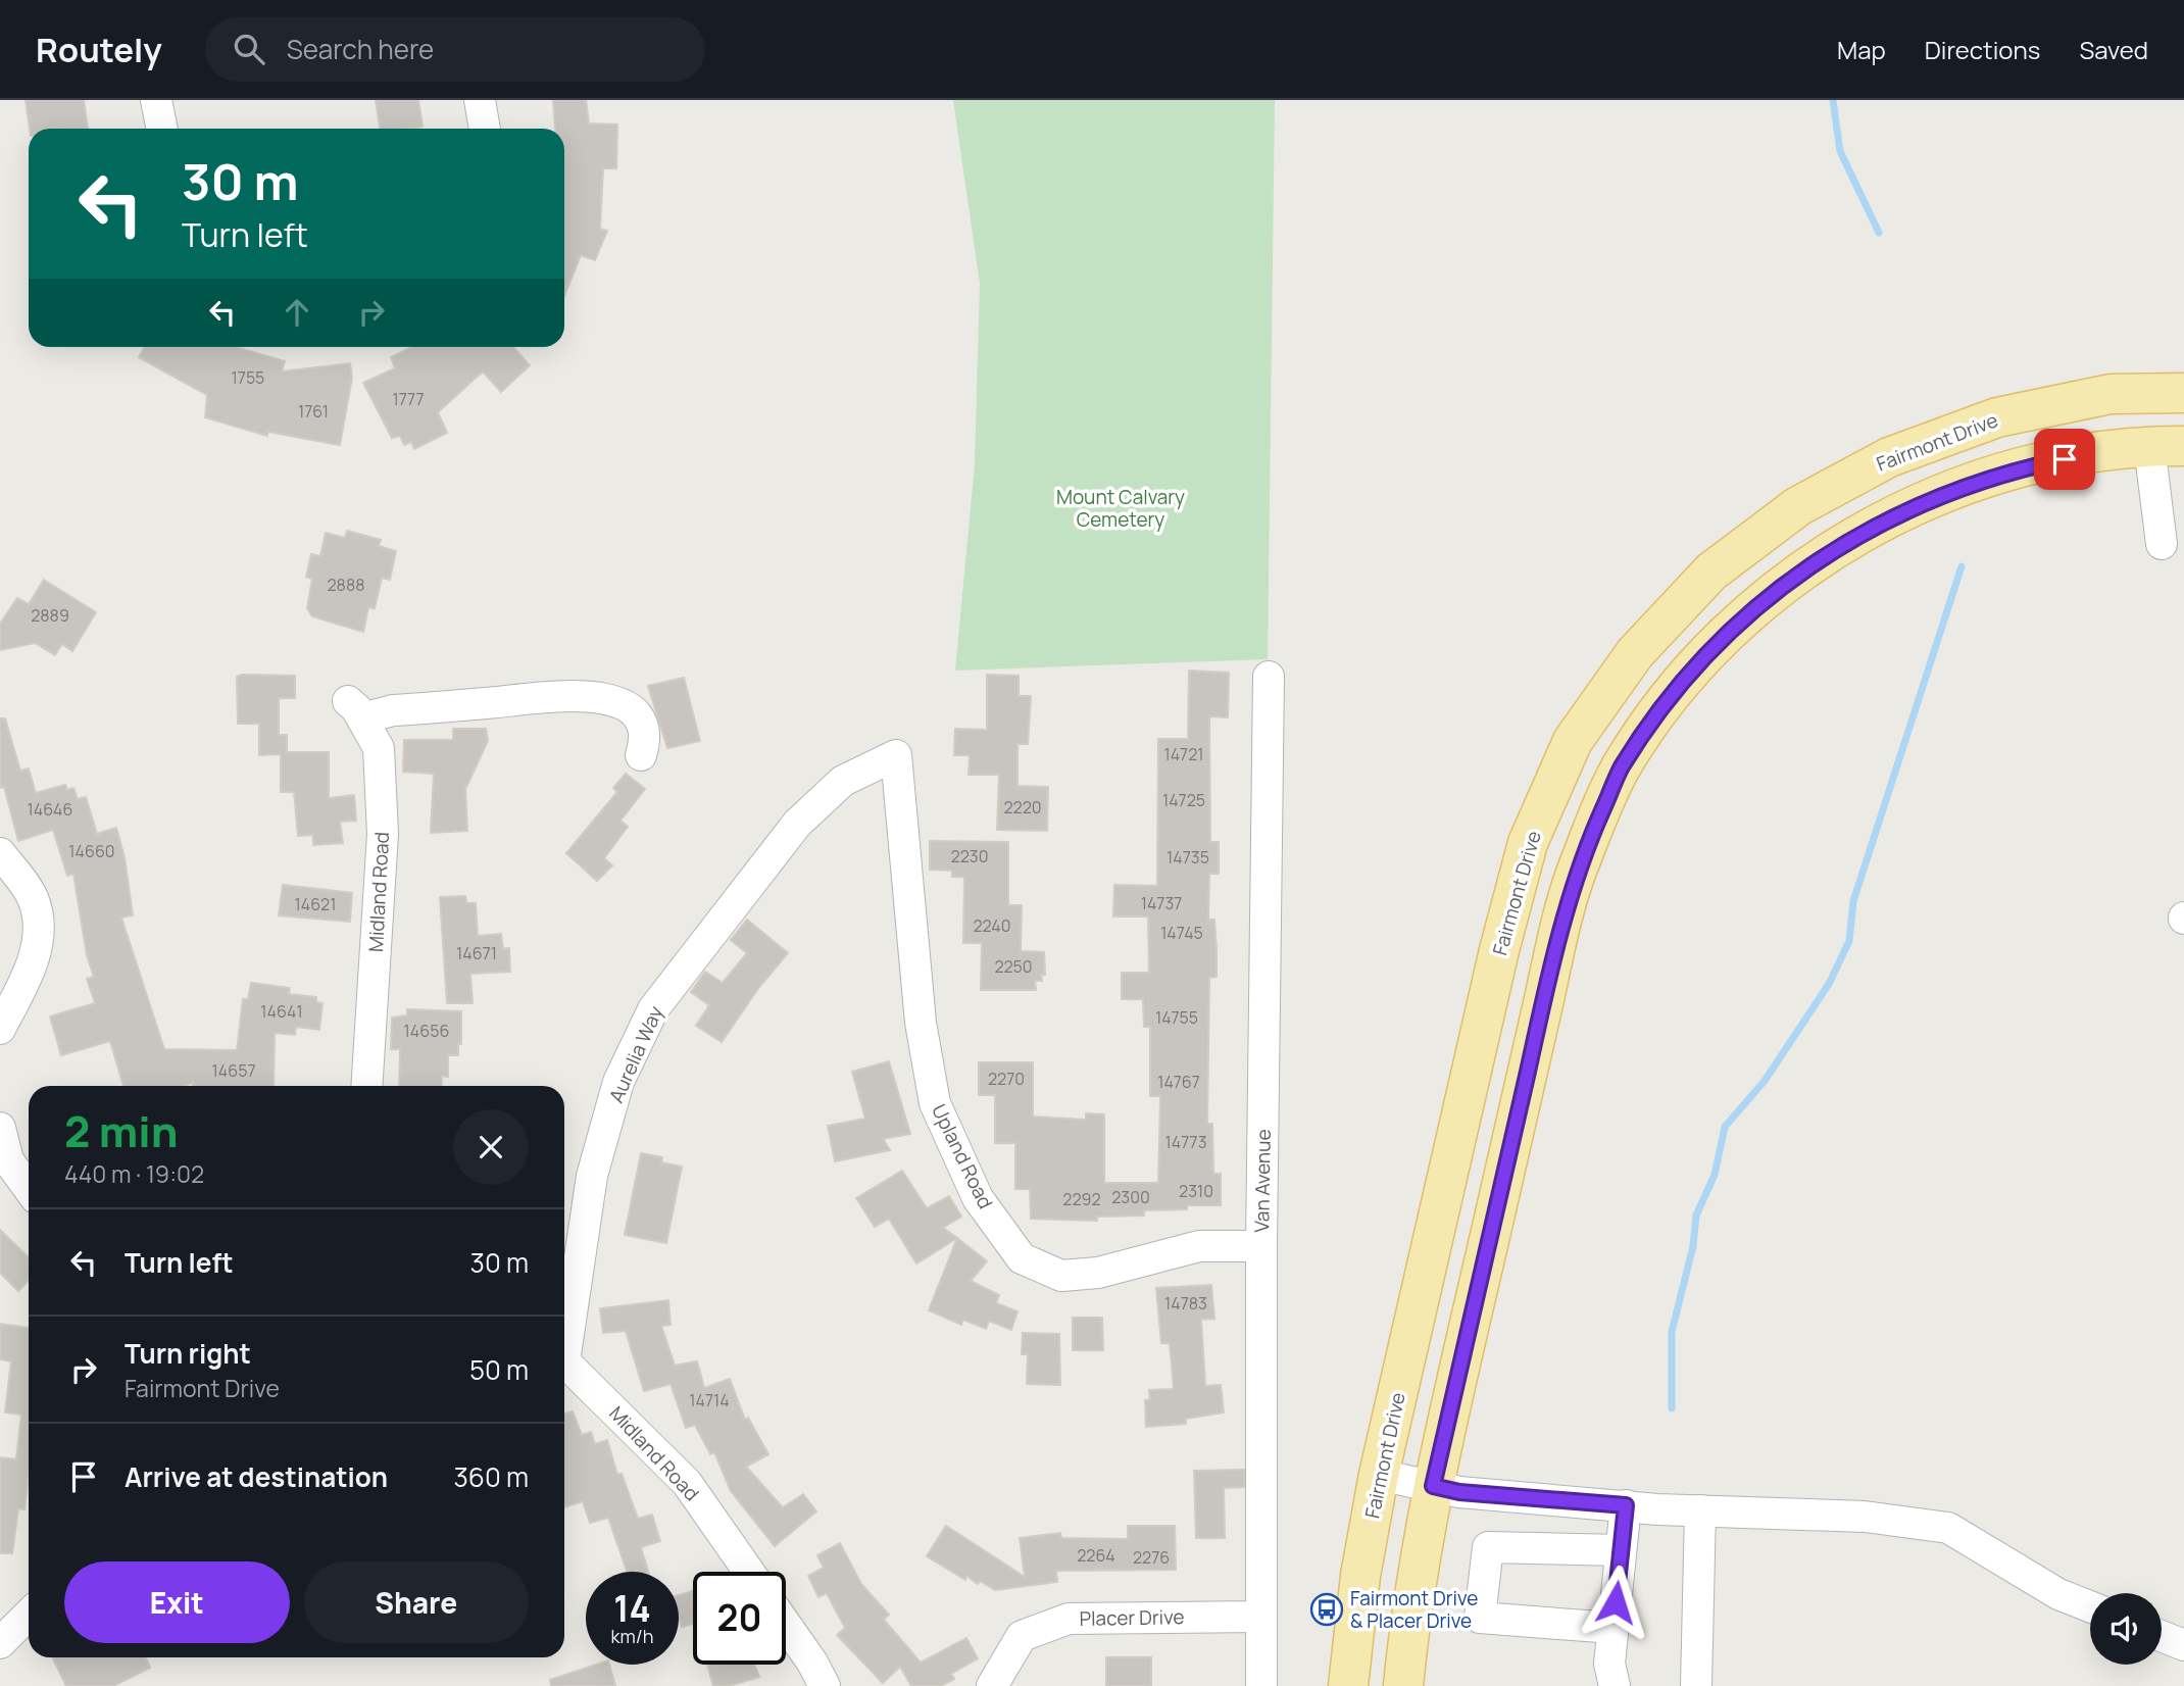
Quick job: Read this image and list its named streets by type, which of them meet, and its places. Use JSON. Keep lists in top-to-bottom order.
{
  "streets": {
    "main road": ["Fairmont Drive"],
    "street": [
      "Midland Road",
      "Aurelia Way",
      "Upland Road",
      "Van Avenue",
      "Placer Drive"
    ]
  },
  "crossings": [
    ["Aurelia Way", "Upland Road"],
    ["Upland Road", "Van Avenue"],
    ["Van Avenue", "Placer Drive"]
  ],
  "parks": ["Mount Calvary Cemetery"],
  "places": {
    "bus stop": ["Fairmont Drive & Placer Drive"]
  },
  "house_numbers": [
    "1755",
    "1777",
    "1761",
    "2888",
    "2889",
    "14721",
    "14725",
    "2220",
    "14646",
    "14660",
    "2230",
    "14735",
    "14737",
    "14621",
    "2240",
    "14745",
    "14671",
    "2250",
    "14641",
    "14755",
    "14656",
    "14657",
    "2270",
    "14767",
    "14773",
    "2310",
    "2300",
    "2292",
    "14783",
    "14714",
    "2264",
    "2276"
  ],
  "page": {
    "header": "Routely",
    "search": "Search here",
    "nav": ["Map", "Directions", "Saved"],
    "turn": ["30 m", "Turn left"],
    "heading": ["2 min", "440 m · 19:02"],
    "list": [
      {
        "name": "Turn left",
        "value": "30 m"
      },
      {
        "name": "Turn right",
        "note": "Fairmont Drive",
        "value": "50 m"
      },
      {
        "name": "Arrive at destination",
        "value": "360 m"
      }
    ],
    "buttons": ["Exit", "Share"],
    "speed": "14 km/h",
    "limit": "20"
  }
}
